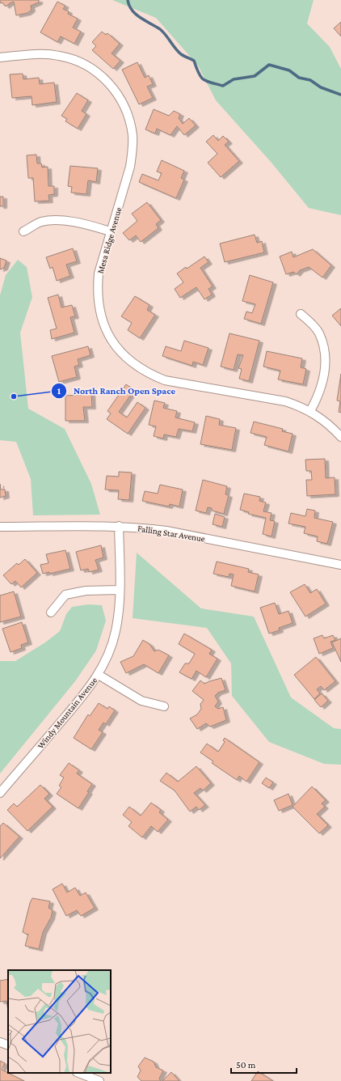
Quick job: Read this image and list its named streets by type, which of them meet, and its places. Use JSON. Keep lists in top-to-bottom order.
{
  "streets": {
    "street": ["Mesa Ridge Avenue", "Falling Star Avenue", "Windy Mountain Avenue"]
  },
  "crossings": [
    ["Falling Star Avenue", "Windy Mountain Avenue"]
  ],
  "places": ["North Ranch Open Space"],
  "scale_bar": "50 m"
}
